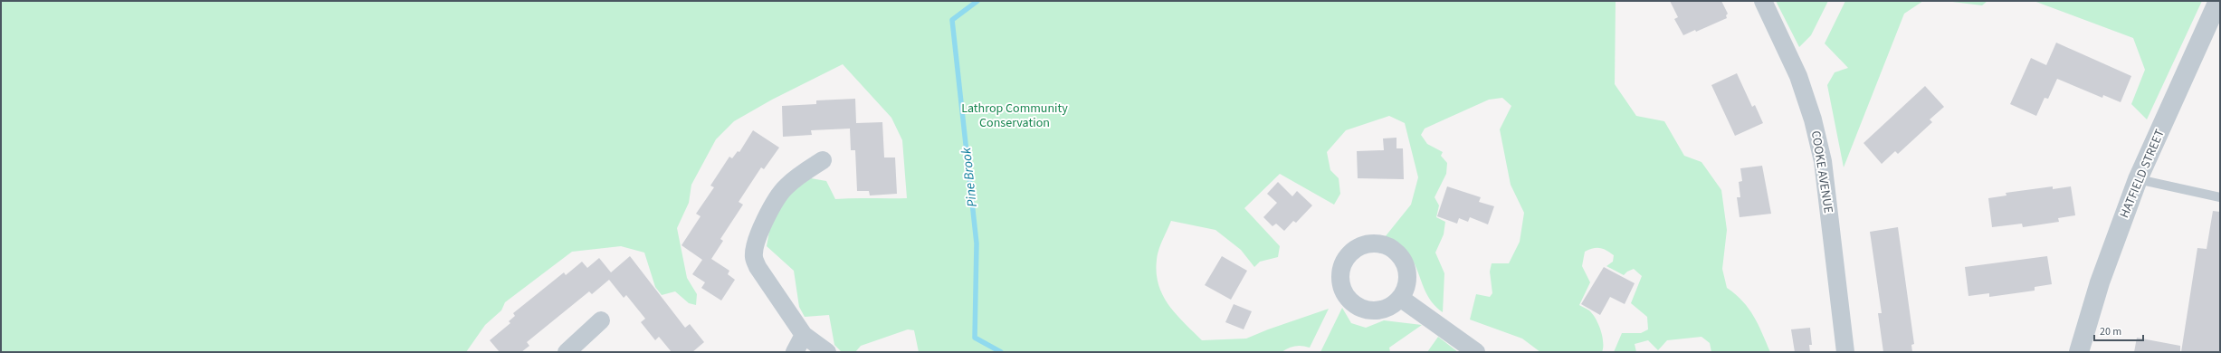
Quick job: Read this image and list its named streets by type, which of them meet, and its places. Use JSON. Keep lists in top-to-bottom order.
{
  "streets": {
    "street": ["COOKE AVENUE", "HATFIELD STREET"]
  },
  "water": ["Pine Brook"],
  "parks": ["Lathrop Community Conservation"],
  "scale_bar": "20 m"
}
